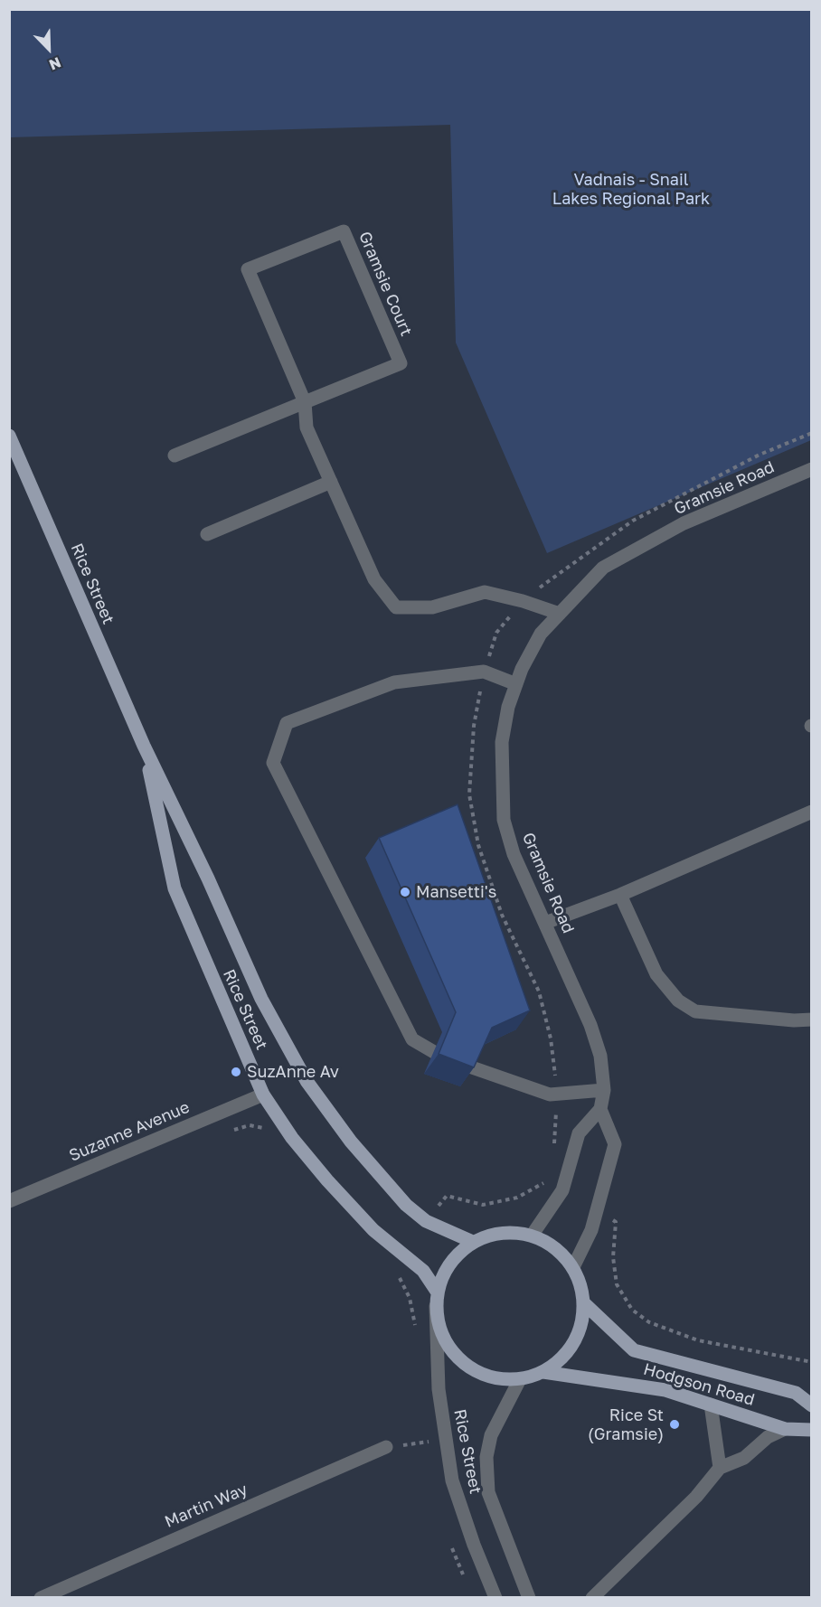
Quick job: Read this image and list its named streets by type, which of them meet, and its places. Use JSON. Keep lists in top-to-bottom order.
{
  "streets": {
    "main road": ["Rice Street", "Hodgson Road"],
    "street": [
      "Gramsie Court",
      "Gramsie Road",
      "Suzanne Avenue",
      "Martin Way"
    ]
  },
  "crossings": [
    ["Gramsie Court", "Gramsie Road"],
    ["Rice Street", "Suzanne Avenue"],
    ["Rice Street", "Hodgson Road"]
  ],
  "parks": ["Vadnais - Snail Lakes Regional Park"],
  "places": ["Mansetti's", "SuzAnne Av", "Rice St (Gramsie)"],
  "north": "bottom right"
}
